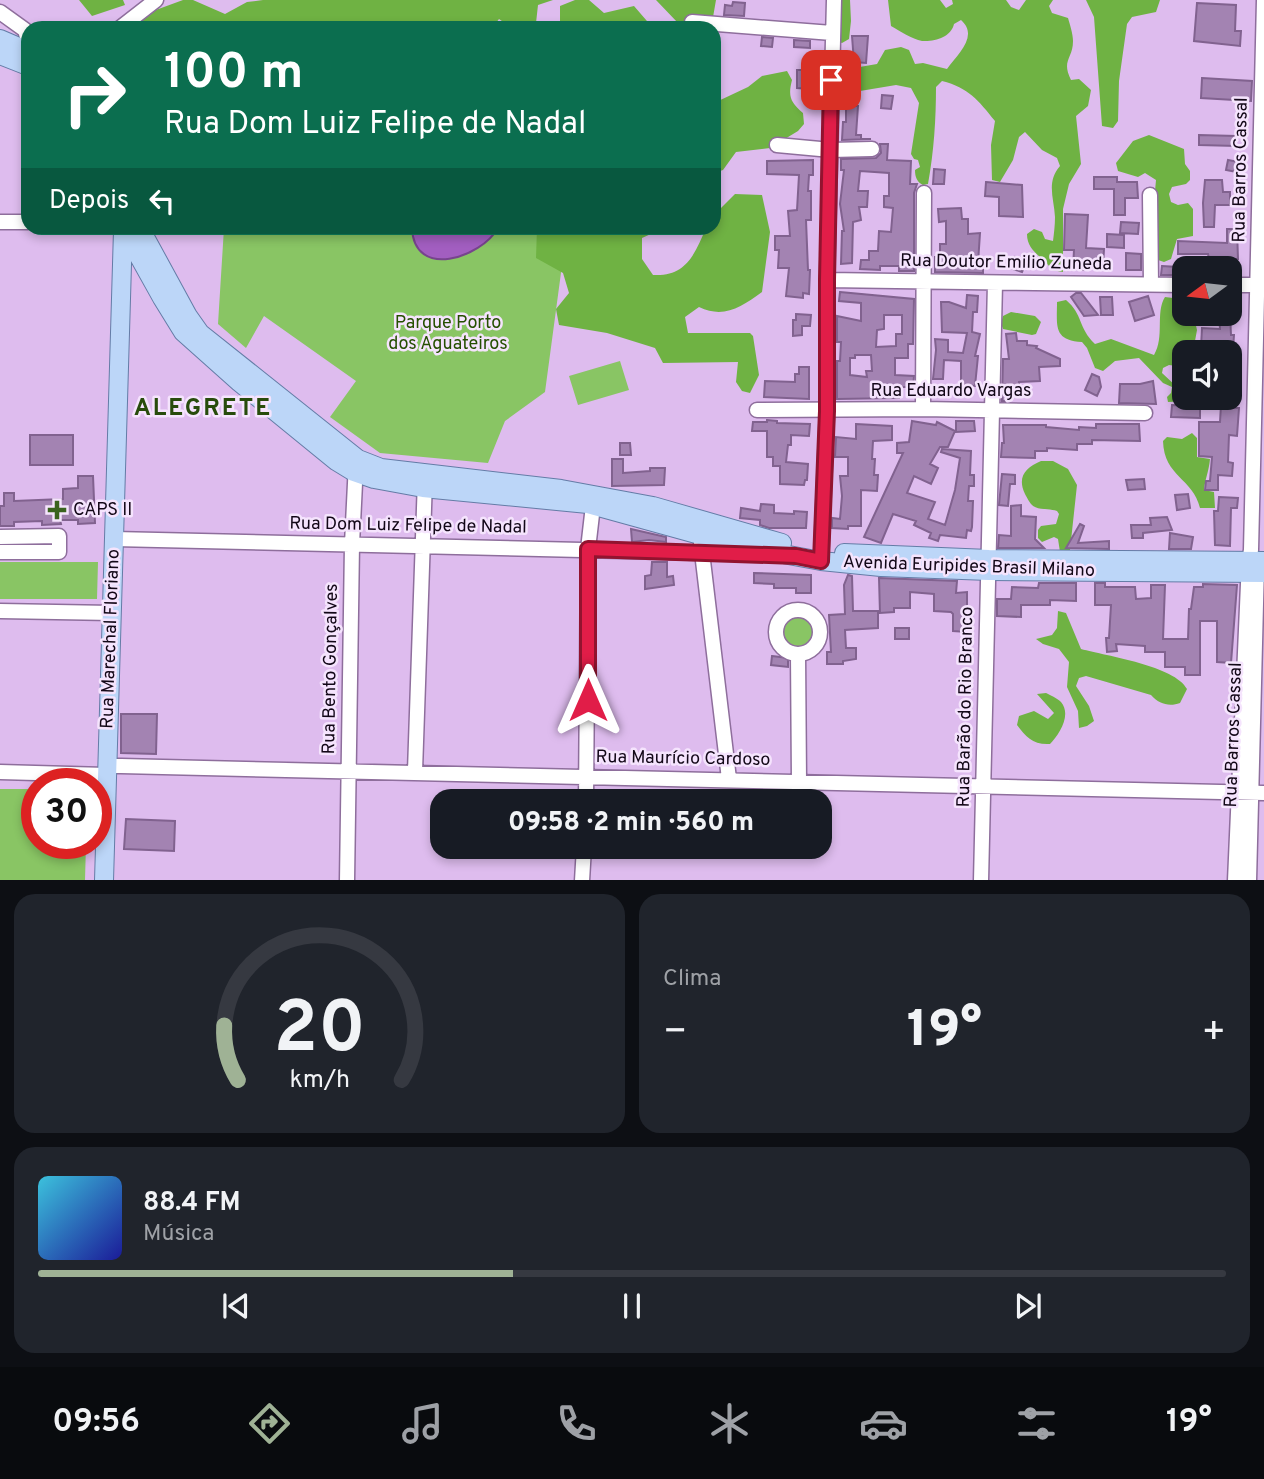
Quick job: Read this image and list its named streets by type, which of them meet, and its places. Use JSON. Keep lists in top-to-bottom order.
{
  "streets": {
    "main road": ["Avenida Euripides Brasil Milano", "Rua Marechal Floriano"],
    "street": [
      "Rua Barros Cassal",
      "Rua Doutor Emilio Zuneda",
      "Rua Eduardo Vargas",
      "Rua Dom Luiz Felipe de Nadal",
      "Rua Bento Gonçalves",
      "Rua Barão do Rio Branco",
      "Rua Maurício Cardoso"
    ]
  },
  "crossings": [
    ["Rua Barros Cassal", "Avenida Euripides Brasil Milano"],
    ["Rua Barros Cassal", "Rua Maurício Cardoso"],
    ["Rua Doutor Emilio Zuneda", "Rua Barão do Rio Branco"],
    ["Rua Eduardo Vargas", "Rua Barão do Rio Branco"],
    ["Rua Dom Luiz Felipe de Nadal", "Avenida Euripides Brasil Milano"],
    ["Rua Dom Luiz Felipe de Nadal", "Rua Marechal Floriano"],
    ["Rua Dom Luiz Felipe de Nadal", "Rua Bento Gonçalves"],
    ["Avenida Euripides Brasil Milano", "Rua Bento Gonçalves"],
    ["Avenida Euripides Brasil Milano", "Rua Barão do Rio Branco"],
    ["Rua Bento Gonçalves", "Rua Maurício Cardoso"],
    ["Rua Barão do Rio Branco", "Rua Maurício Cardoso"]
  ],
  "districts": ["ALEGRETE"],
  "parks": ["Parque Porto dos Aguateiros"],
  "places": {
    "health": ["CAPS II"]
  },
  "north": "left",
  "page": {
    "turn": ["100 m", "Rua Dom Luiz Felipe de Nadal"],
    "then": "Depois",
    "limit": "30",
    "trip": "09:58 · 2 min · 560 m",
    "tile": "Clima",
    "heat": ["−", "19°", "+"],
    "song": ["88.4 FM", "Música"],
    "tabs": ["09:56", "19°"],
    "gauge": ["20", "km/h"]
  }
}
